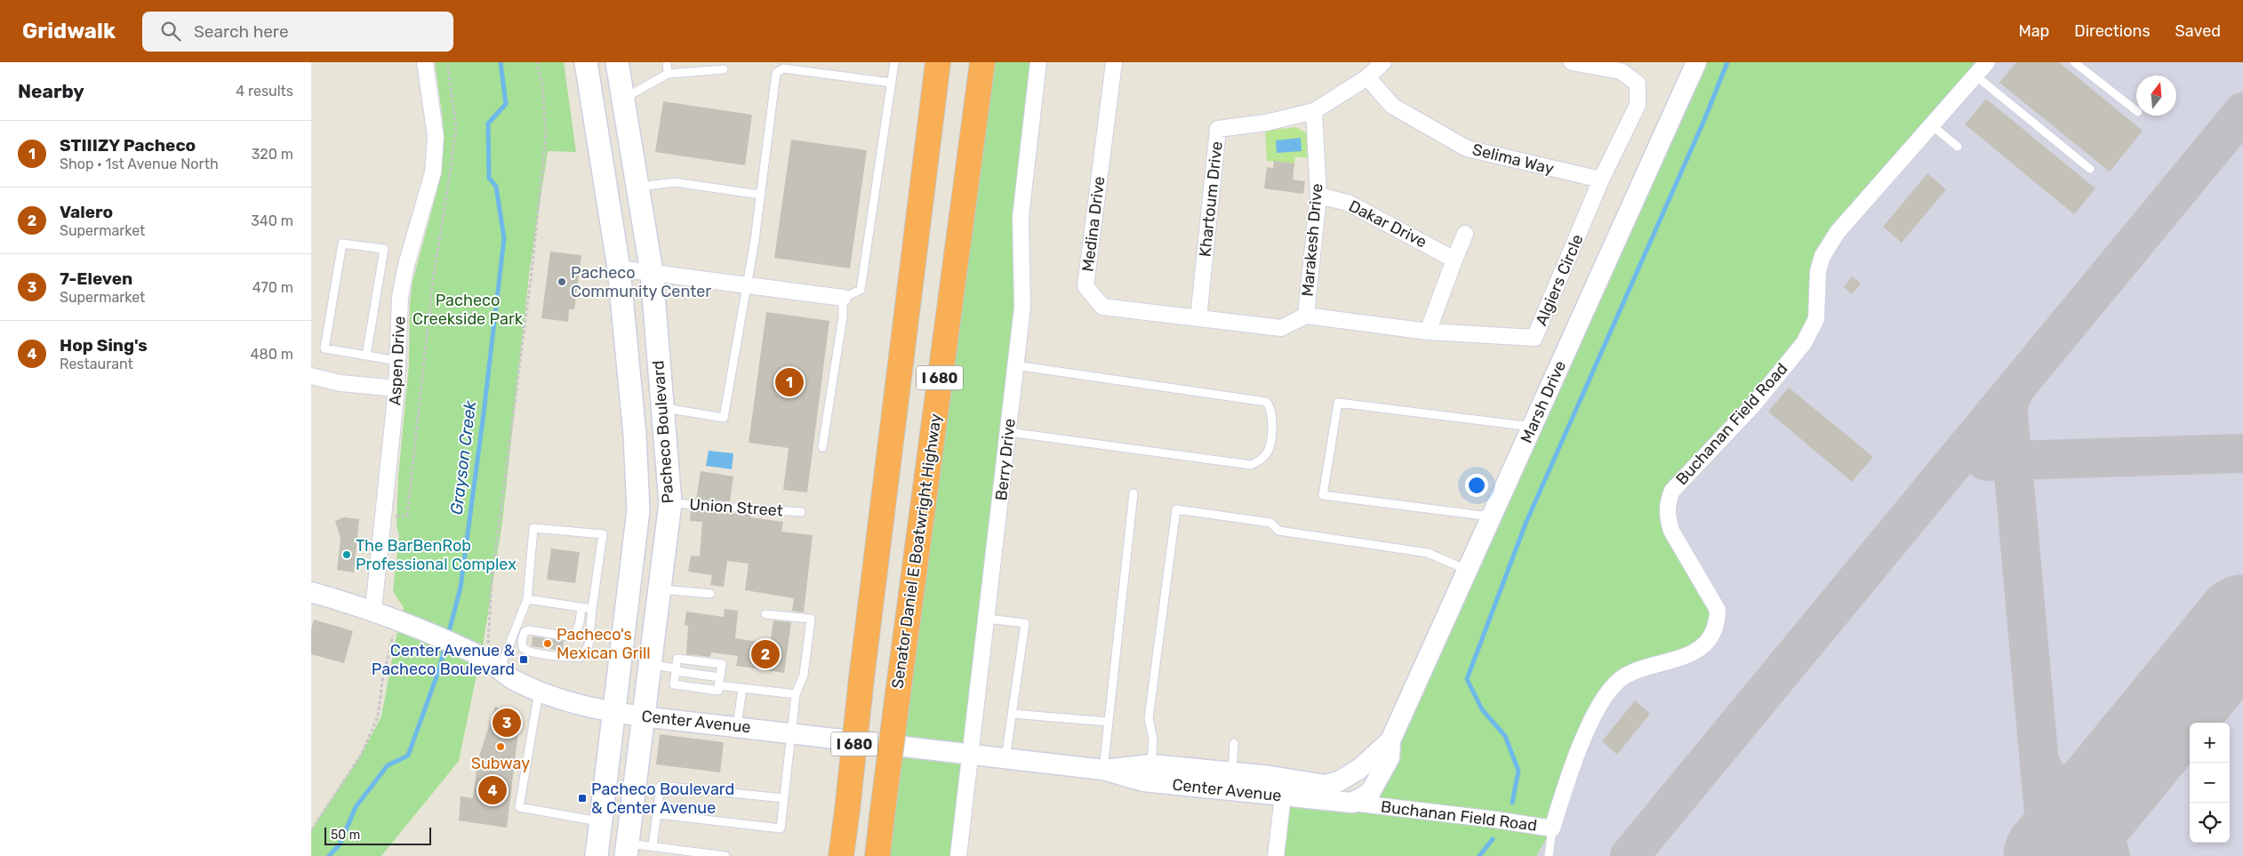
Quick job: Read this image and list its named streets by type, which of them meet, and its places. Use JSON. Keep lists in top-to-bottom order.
{
  "streets": {
    "highway": ["I 680", "Senator Daniel E Boatwright Highway"],
    "main road": ["Pacheco Boulevard"],
    "street": [
      "Selima Way",
      "Khartoum Drive",
      "Medina Drive",
      "Dakar Drive",
      "Marakesh Drive",
      "Algiers Circle",
      "Aspen Drive",
      "Marsh Drive",
      "Buchanan Field Road",
      "Berry Drive",
      "Center Avenue"
    ],
    "lane": ["Union Street"]
  },
  "crossings": [
    ["Selima Way", "Khartoum Drive"],
    ["Selima Way", "Algiers Circle"],
    ["Khartoum Drive", "Medina Drive"],
    ["Khartoum Drive", "Marakesh Drive"],
    ["Medina Drive", "Marakesh Drive"],
    ["Medina Drive", "Algiers Circle"],
    ["Dakar Drive", "Marakesh Drive"],
    ["Marakesh Drive", "Algiers Circle"],
    ["Aspen Drive", "Center Avenue"],
    ["Marsh Drive", "Buchanan Field Road"],
    ["Marsh Drive", "Center Avenue"],
    ["Buchanan Field Road", "Center Avenue"],
    ["Pacheco Boulevard", "Union Street"],
    ["Pacheco Boulevard", "Center Avenue"],
    ["Berry Drive", "Center Avenue"]
  ],
  "water": ["Grayson Creek"],
  "parks": ["Pacheco Creekside Park"],
  "places": {
    "other": [
      "Pacheco Community Center",
      "The BarBenRob Professional Complex",
      "Pacheco's Mexican Grill",
      "Subway"
    ],
    "transit": ["Center Avenue & Pacheco Boulevard", "Pacheco Boulevard & Center Avenue"]
  },
  "scale_bar": "50 m",
  "north": "top",
  "page": {
    "header": "Gridwalk",
    "search": "Search here",
    "nav": ["Map", "Directions", "Saved"],
    "heading": ["Nearby", "4 results"],
    "list": [
      {
        "mark": "1",
        "name": "STIIIZY Pacheco",
        "note": "Shop · 1st Avenue North",
        "value": "320 m"
      },
      {
        "mark": "2",
        "name": "Valero",
        "note": "Supermarket",
        "value": "340 m"
      },
      {
        "mark": "3",
        "name": "7-Eleven",
        "note": "Supermarket",
        "value": "470 m"
      },
      {
        "mark": "4",
        "name": "Hop Sing's",
        "note": "Restaurant",
        "value": "480 m"
      }
    ],
    "pins": [
      "1",
      "2",
      "3",
      "4"
    ],
    "map_buttons": ["+", "−"],
    "scale": "50 m"
  }
}
